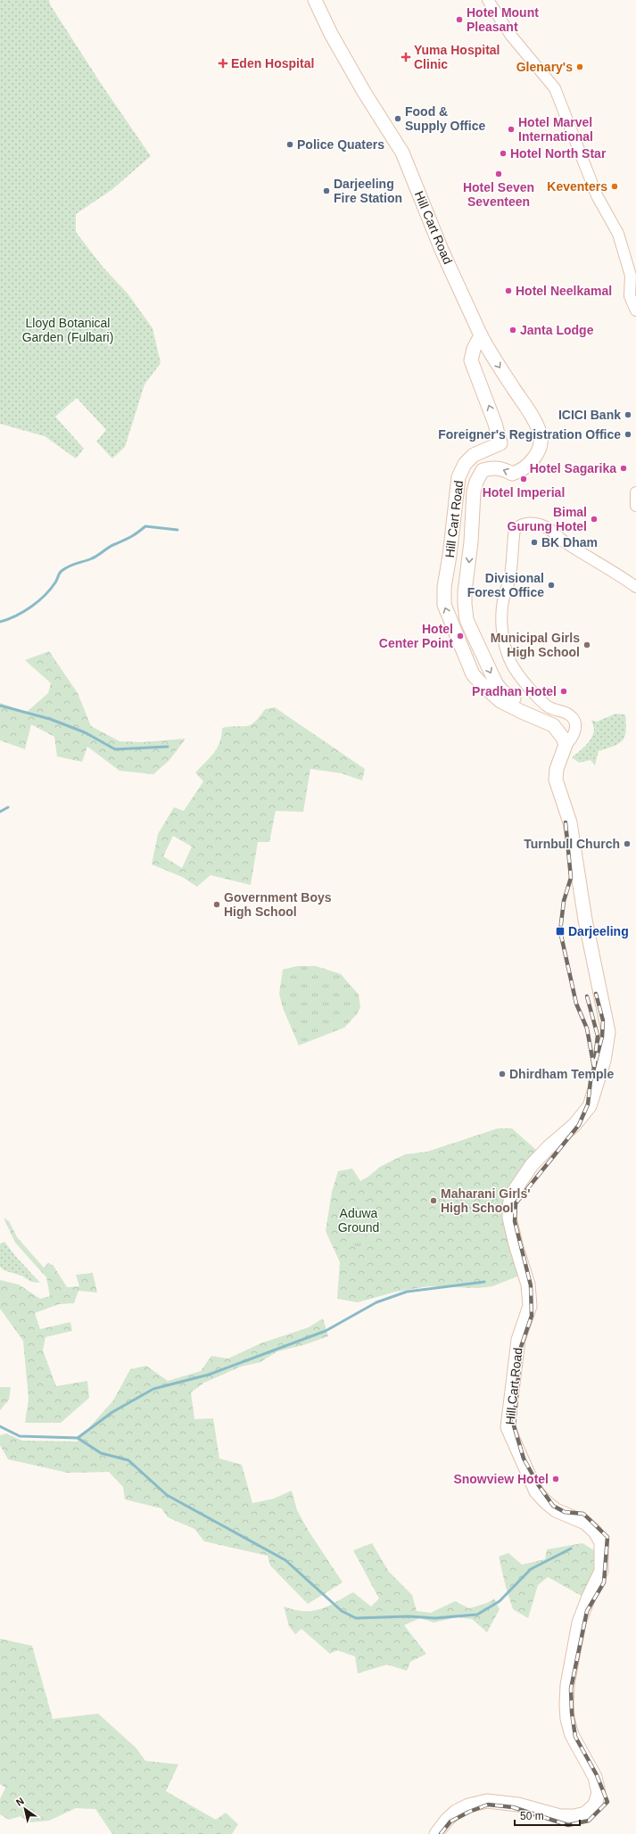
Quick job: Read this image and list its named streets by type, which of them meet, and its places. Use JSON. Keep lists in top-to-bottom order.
{
  "streets": {
    "highway": ["Hill Cart Road"]
  },
  "parks": ["Lloyd Botanical Garden (Fulbari)", "Aduwa Ground"],
  "places": {
    "other": [
      "Hotel Mount Pleasant",
      "Glenary's",
      "Food & Supply Office",
      "Hotel Marvel International",
      "Police Quaters",
      "Hotel North Star",
      "Hotel Seven Seventeen",
      "Keventers",
      "Darjeeling Fire Station",
      "Hotel Neelkamal",
      "Janta Lodge",
      "ICICI Bank",
      "Foreigner's Registration Office",
      "Hotel Sagarika",
      "Hotel Imperial",
      "Bimal Gurung Hotel",
      "BK Dham",
      "Divisional Forest Office",
      "Hotel Center Point",
      "Municipal Girls High School",
      "Pradhan Hotel",
      "Turnbull Church",
      "Government Boys High School",
      "Dhirdham Temple",
      "Maharani Girls' High School",
      "Snowview Hotel"
    ],
    "health": ["Yuma Hospital Clinic", "Eden Hospital"],
    "transit": ["Darjeeling"]
  },
  "scale_bar": "50 m",
  "north": "top left"
}
